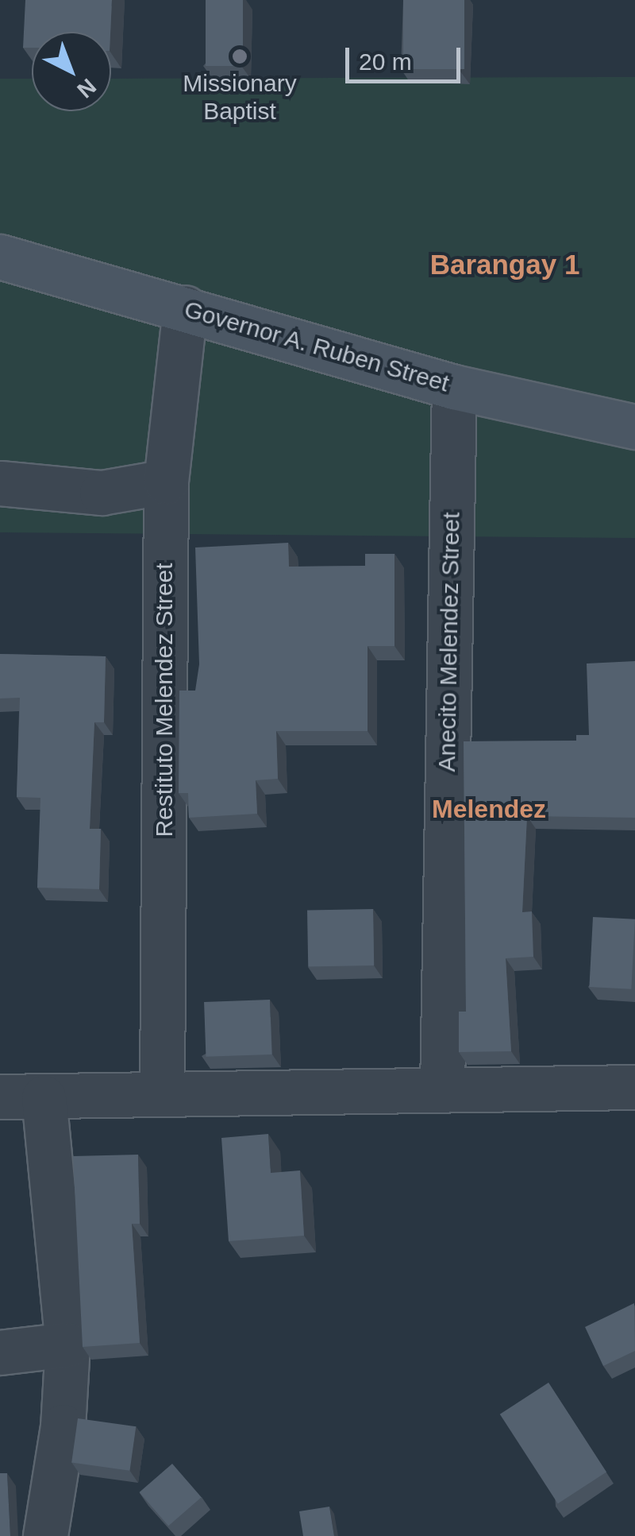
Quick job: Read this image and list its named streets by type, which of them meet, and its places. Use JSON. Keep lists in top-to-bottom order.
{
  "streets": {
    "main road": ["Governor A. Ruben Street"],
    "street": ["Anecito Melendez Street", "Restituto Melendez Street"]
  },
  "crossings": [
    ["Governor A. Ruben Street", "Anecito Melendez Street"],
    ["Governor A. Ruben Street", "Restituto Melendez Street"]
  ],
  "districts": ["Barangay 1", "Melendez"],
  "places": ["Missionary Baptist"],
  "scale_bar": "20 m",
  "north": "bottom right"
}
